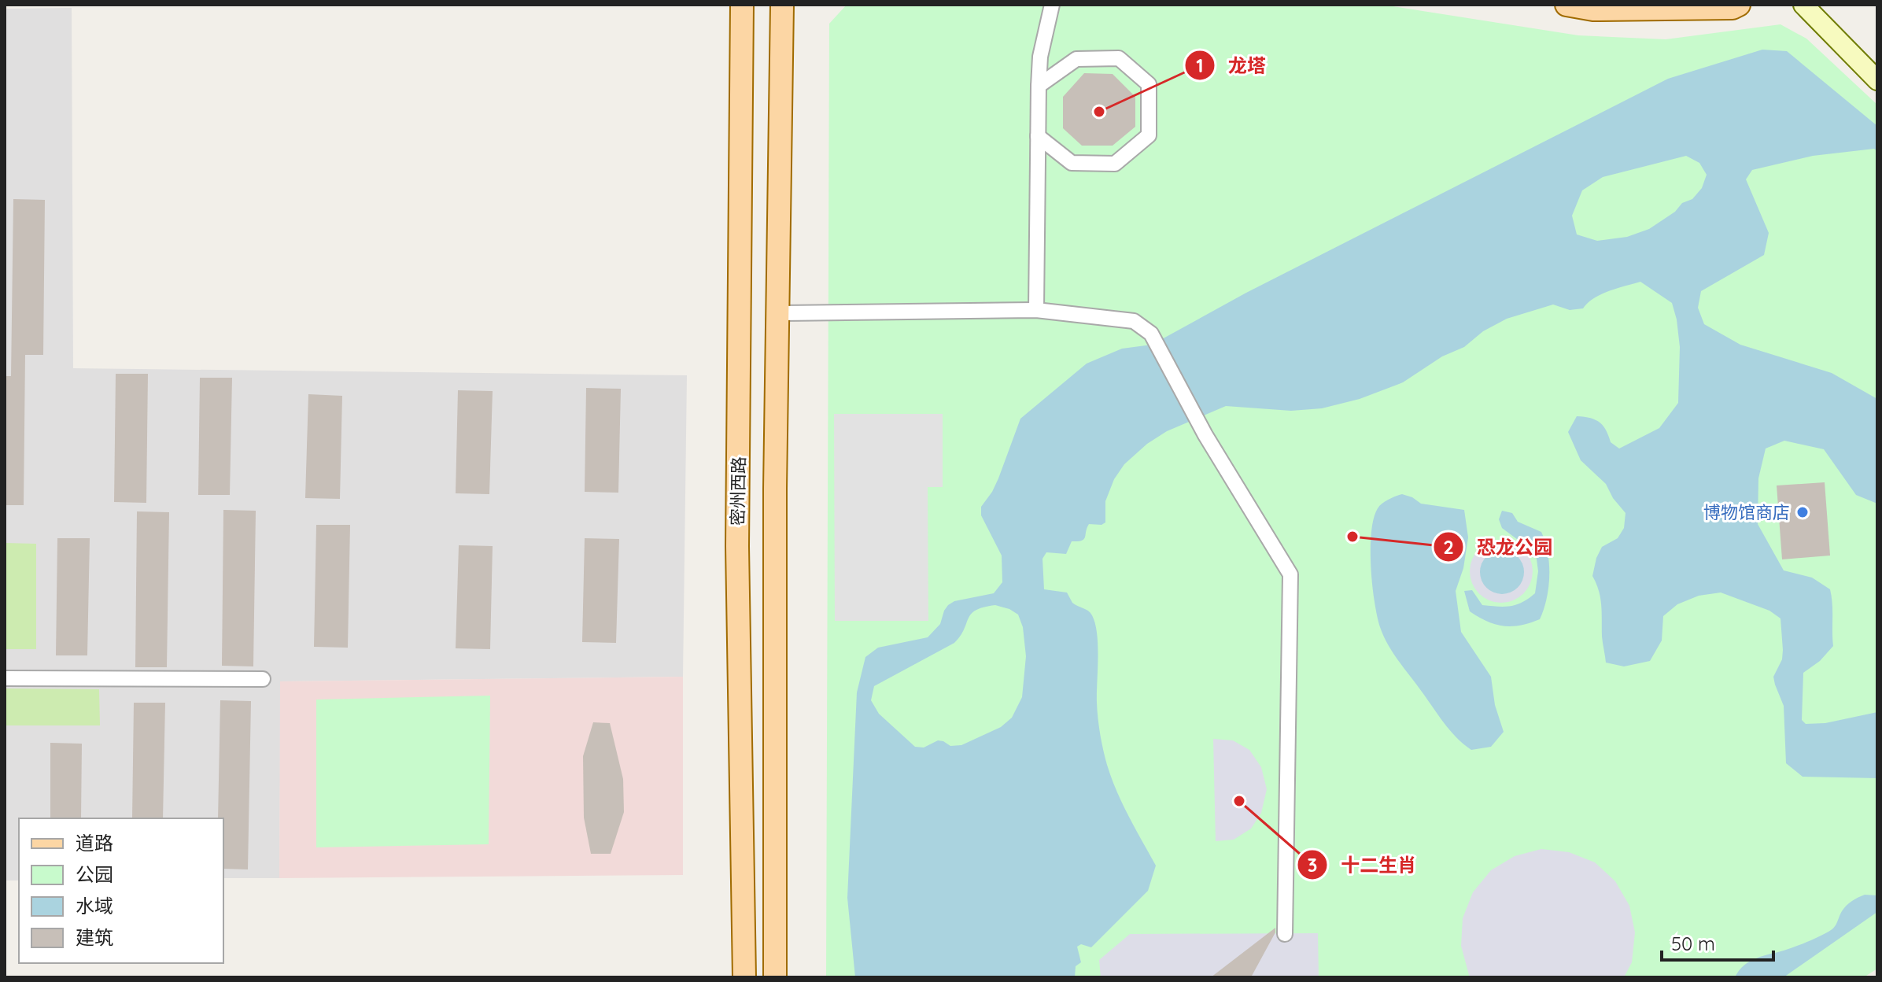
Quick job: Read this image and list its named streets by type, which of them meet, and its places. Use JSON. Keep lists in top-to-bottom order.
{
  "streets": {
    "main road": ["密州西路"]
  },
  "places": [
    "龙塔",
    "博物馆商店",
    "恐龙公园",
    "十二生肖"
  ],
  "legend": [
    "道路",
    "公园",
    "水域",
    "建筑"
  ],
  "scale_bar": "50 m"
}
